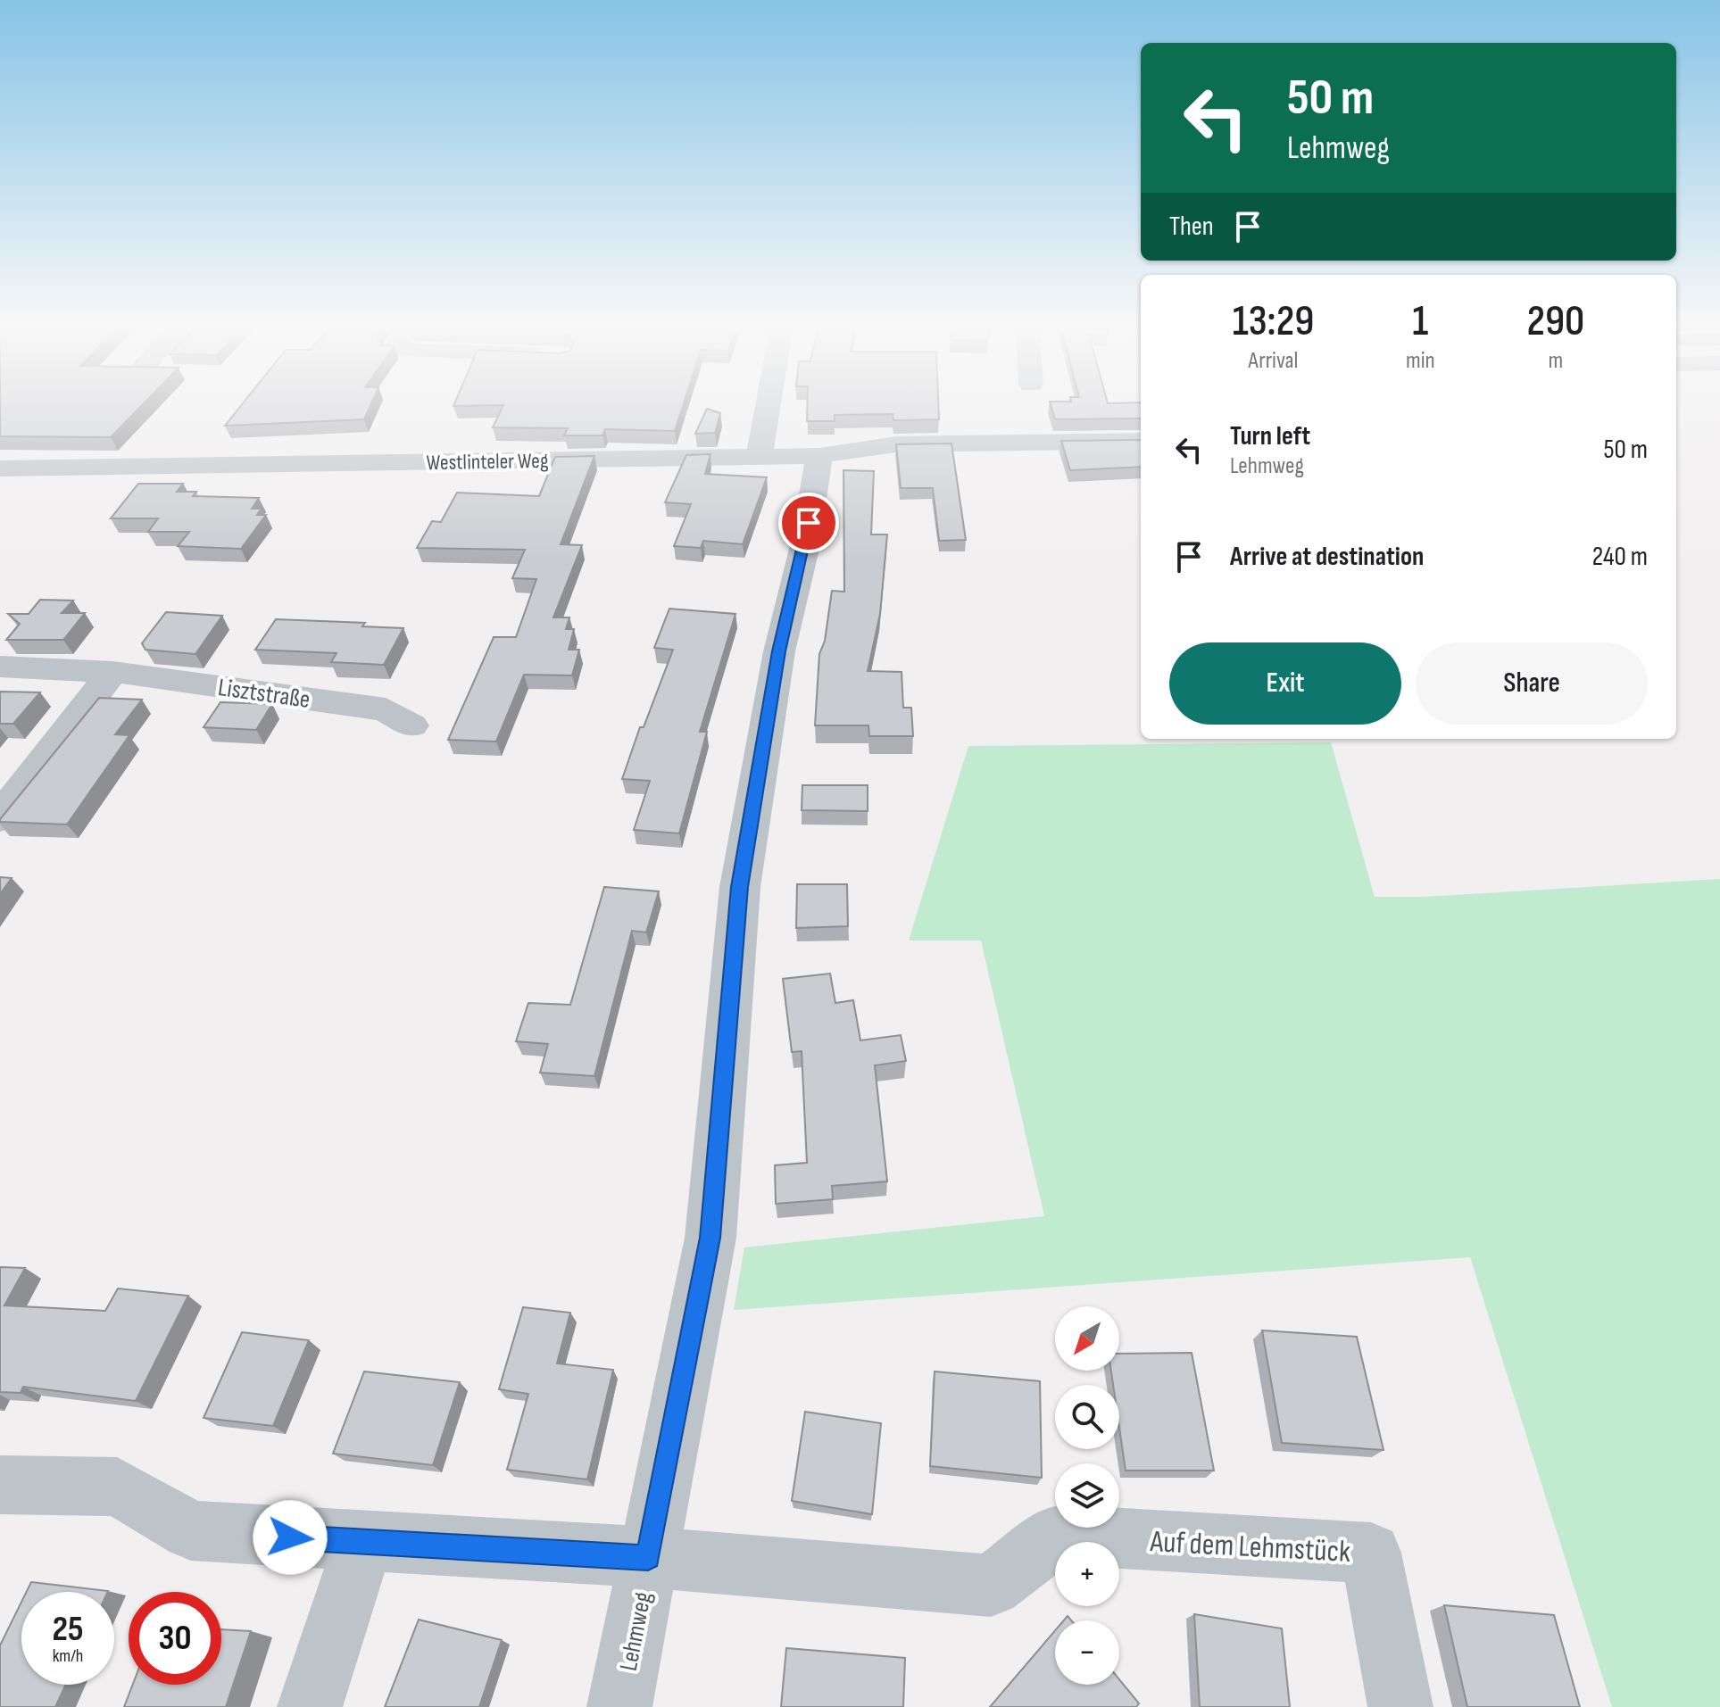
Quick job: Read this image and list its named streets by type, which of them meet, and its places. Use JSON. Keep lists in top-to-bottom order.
{
  "streets": {
    "street": [
      "Westlinteler Weg",
      "Lisztstraße",
      "Auf dem Lehmstück",
      "Lehmweg"
    ]
  },
  "crossings": [
    ["Westlinteler Weg", "Lehmweg"],
    ["Auf dem Lehmstück", "Lehmweg"]
  ],
  "north": "bottom left",
  "page": {
    "turn": ["50 m", "Lehmweg"],
    "then": "Then",
    "eta": [
      "13:29",
      "Arrival",
      "1",
      "min",
      "290",
      "m"
    ],
    "list": [
      {
        "name": "Turn left",
        "note": "Lehmweg",
        "value": "50 m"
      },
      {
        "name": "Arrive at destination",
        "value": "240 m"
      }
    ],
    "buttons": ["Exit", "Share"],
    "map_buttons": ["+", "−"],
    "speed": "25 km/h",
    "limit": "30"
  }
}
